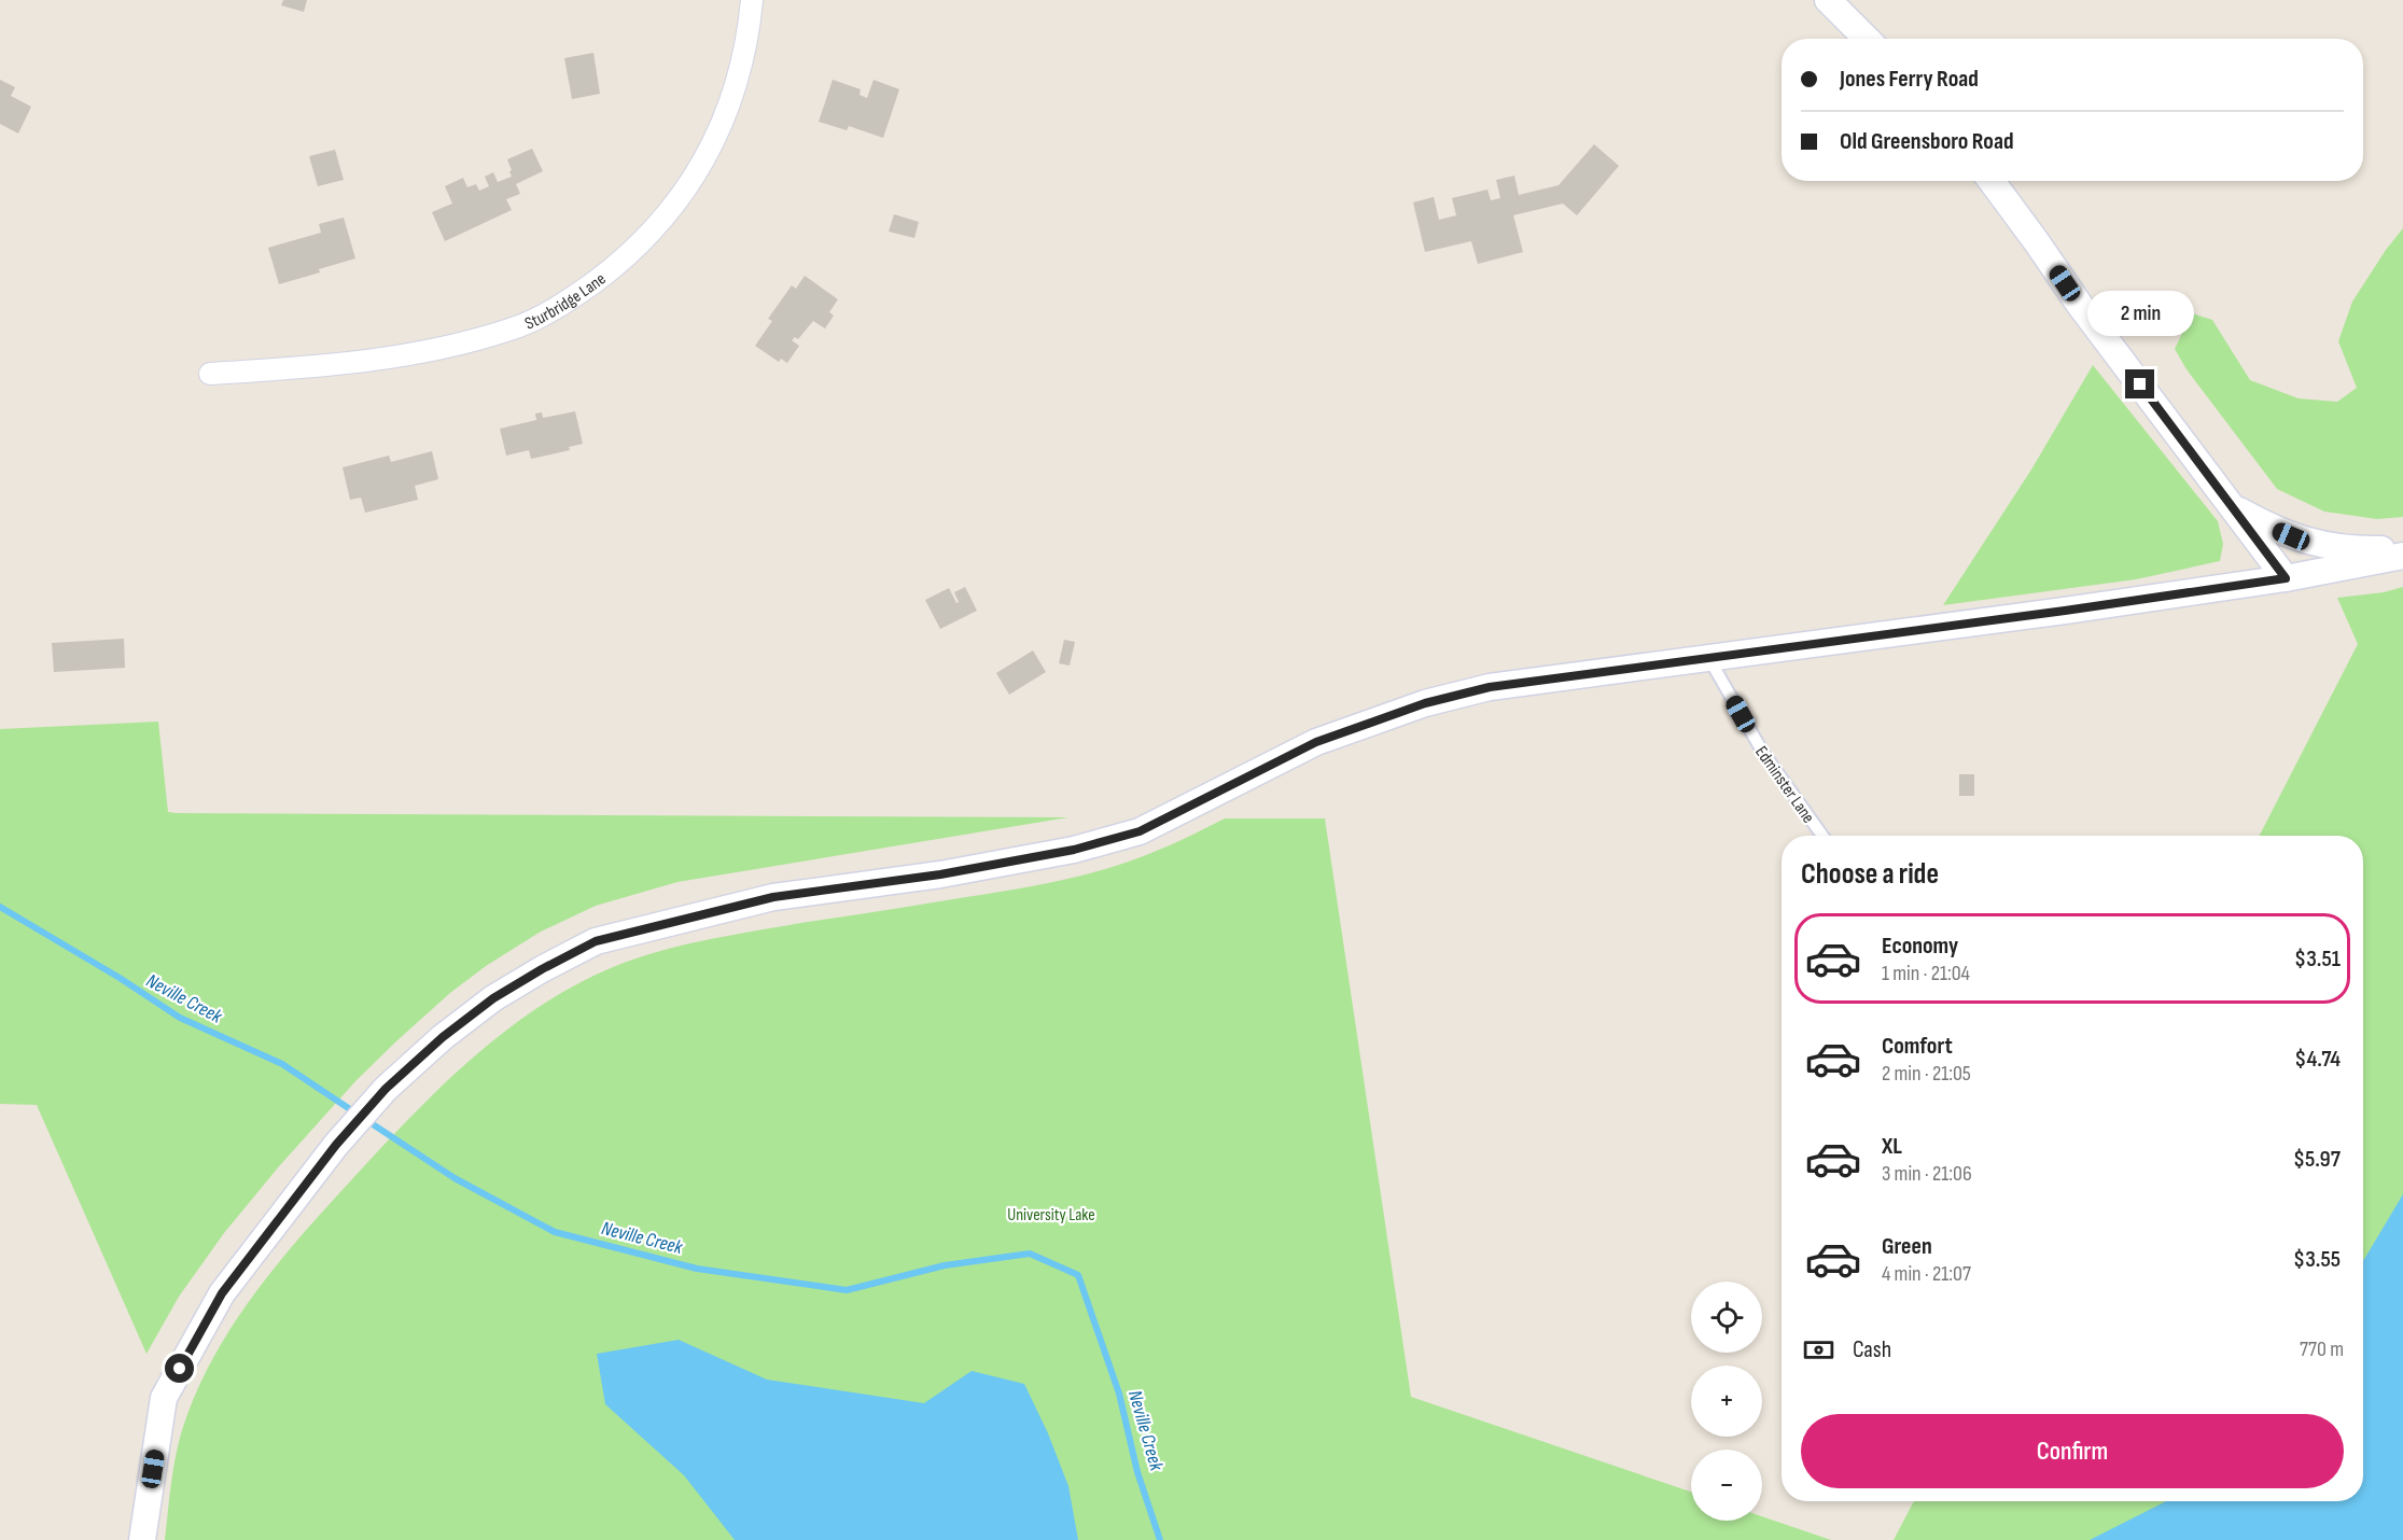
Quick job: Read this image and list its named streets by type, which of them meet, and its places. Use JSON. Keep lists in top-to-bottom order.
{
  "streets": {
    "street": ["Sturbridge Lane"],
    "lane": ["Edminster Lane"]
  },
  "water": ["Neville Creek"],
  "parks": ["University Lake"],
  "page": {
    "banner": ["Jones Ferry Road", "Old Greensboro Road"],
    "bubble": "2 min",
    "heading": "Choose a ride",
    "list": [
      {
        "name": "Economy",
        "note": "1 min · 21:04",
        "value": "$3.51"
      },
      {
        "name": "Comfort",
        "note": "2 min · 21:05",
        "value": "$4.74"
      },
      {
        "name": "XL",
        "note": "3 min · 21:06",
        "value": "$5.97"
      },
      {
        "name": "Green",
        "note": "4 min · 21:07",
        "value": "$3.55"
      }
    ],
    "map_buttons": ["+", "−"],
    "pay": ["Cash", "770 m"],
    "buttons": "Confirm"
  }
}
